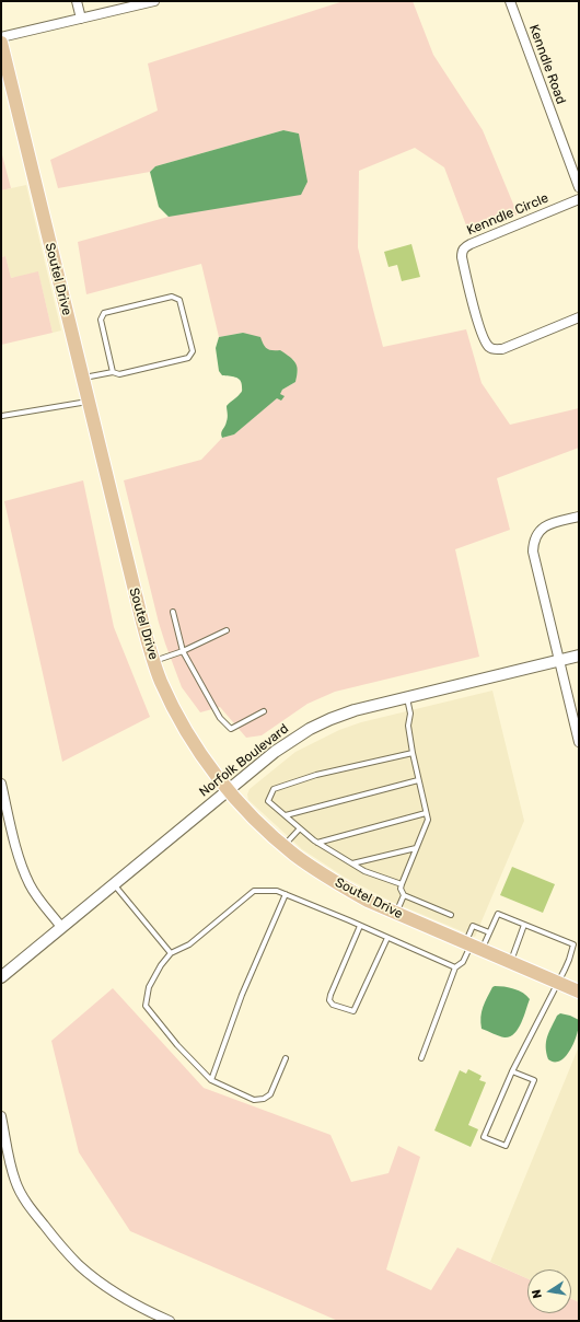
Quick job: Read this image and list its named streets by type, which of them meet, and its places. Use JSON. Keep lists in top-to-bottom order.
{
  "streets": {
    "main road": ["Soutel Drive"],
    "street": ["Kenndle Road", "Kenndle Circle", "Norfolk Boulevard"]
  },
  "crossings": [
    ["Soutel Drive", "Norfolk Boulevard"]
  ],
  "north": "left"
}
